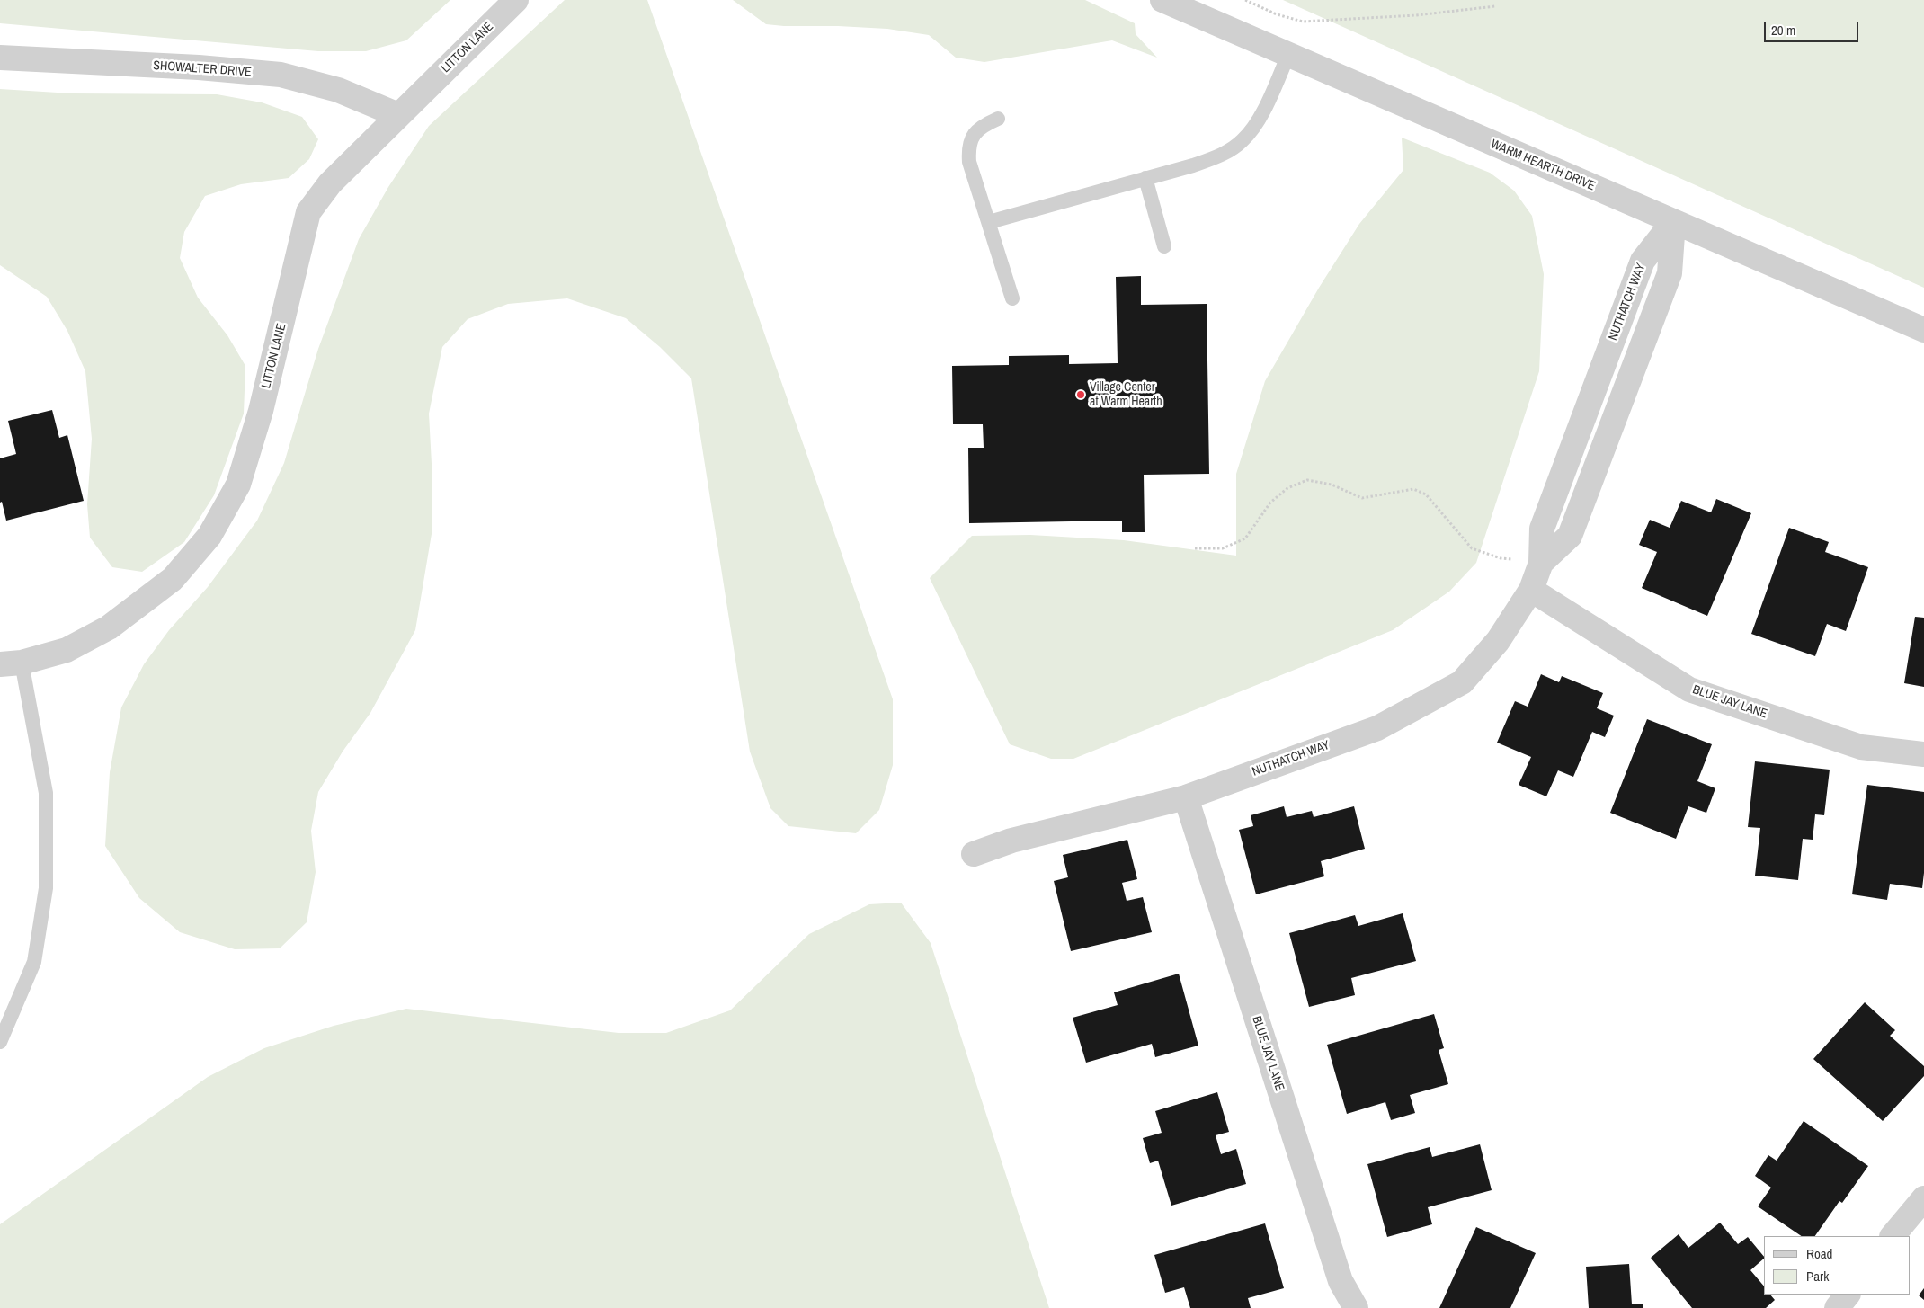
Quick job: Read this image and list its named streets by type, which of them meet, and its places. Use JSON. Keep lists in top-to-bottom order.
{
  "streets": {
    "street": [
      "LITTON LANE",
      "SHOWALTER DRIVE",
      "WARM HEARTH DRIVE",
      "NUTHATCH WAY",
      "BLUE JAY LANE"
    ]
  },
  "crossings": [
    ["LITTON LANE", "SHOWALTER DRIVE"],
    ["WARM HEARTH DRIVE", "NUTHATCH WAY"],
    ["NUTHATCH WAY", "BLUE JAY LANE"]
  ],
  "places": ["Village Center at Warm Hearth"],
  "legend": ["Road", "Park"],
  "scale_bar": "20 m"
}
